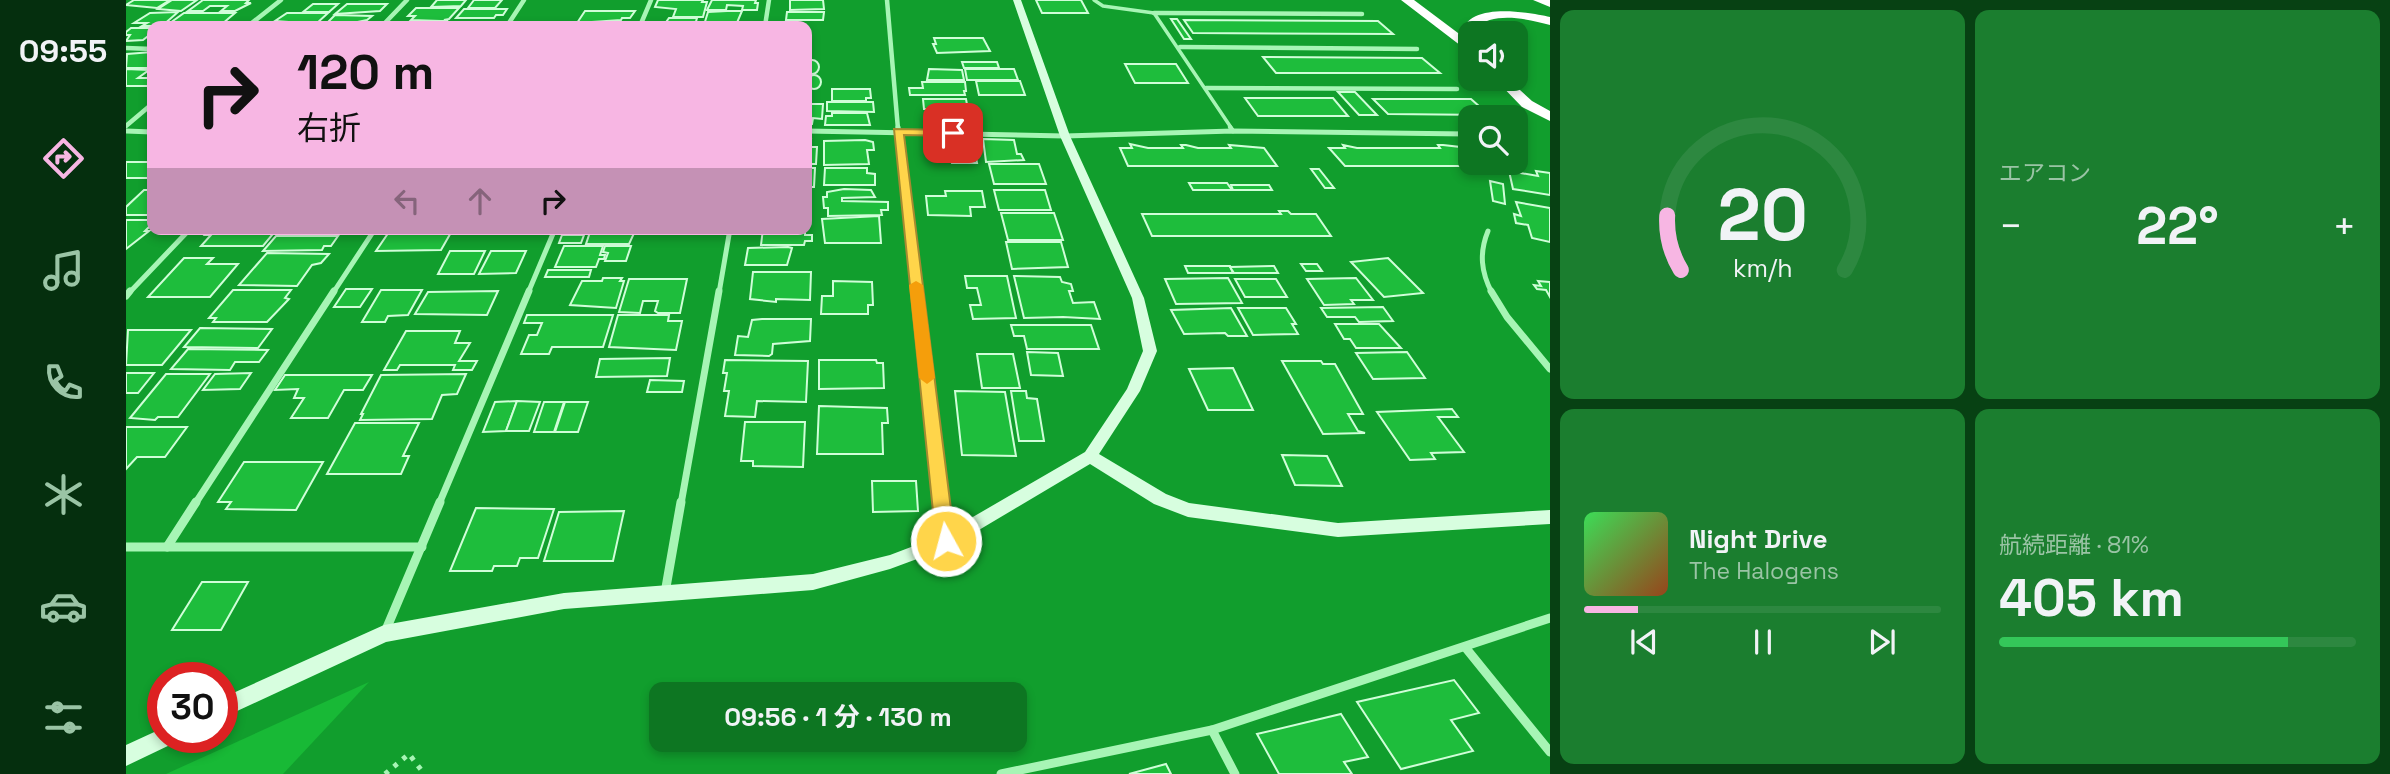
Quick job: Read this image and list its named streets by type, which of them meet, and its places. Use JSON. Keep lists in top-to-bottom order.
{
  "page": {
    "tabs": "09:55",
    "tile": [
      "エアコン",
      ["航続距離 · 81%", "405 km"]
    ],
    "turn": ["120 m", "右折"],
    "heat": ["−", "22°", "+"],
    "song": ["Night Drive", "The Halogens"],
    "limit": "30",
    "trip": "09:56 · 1 分 · 130 m",
    "gauge": ["20", "km/h"]
  }
}
